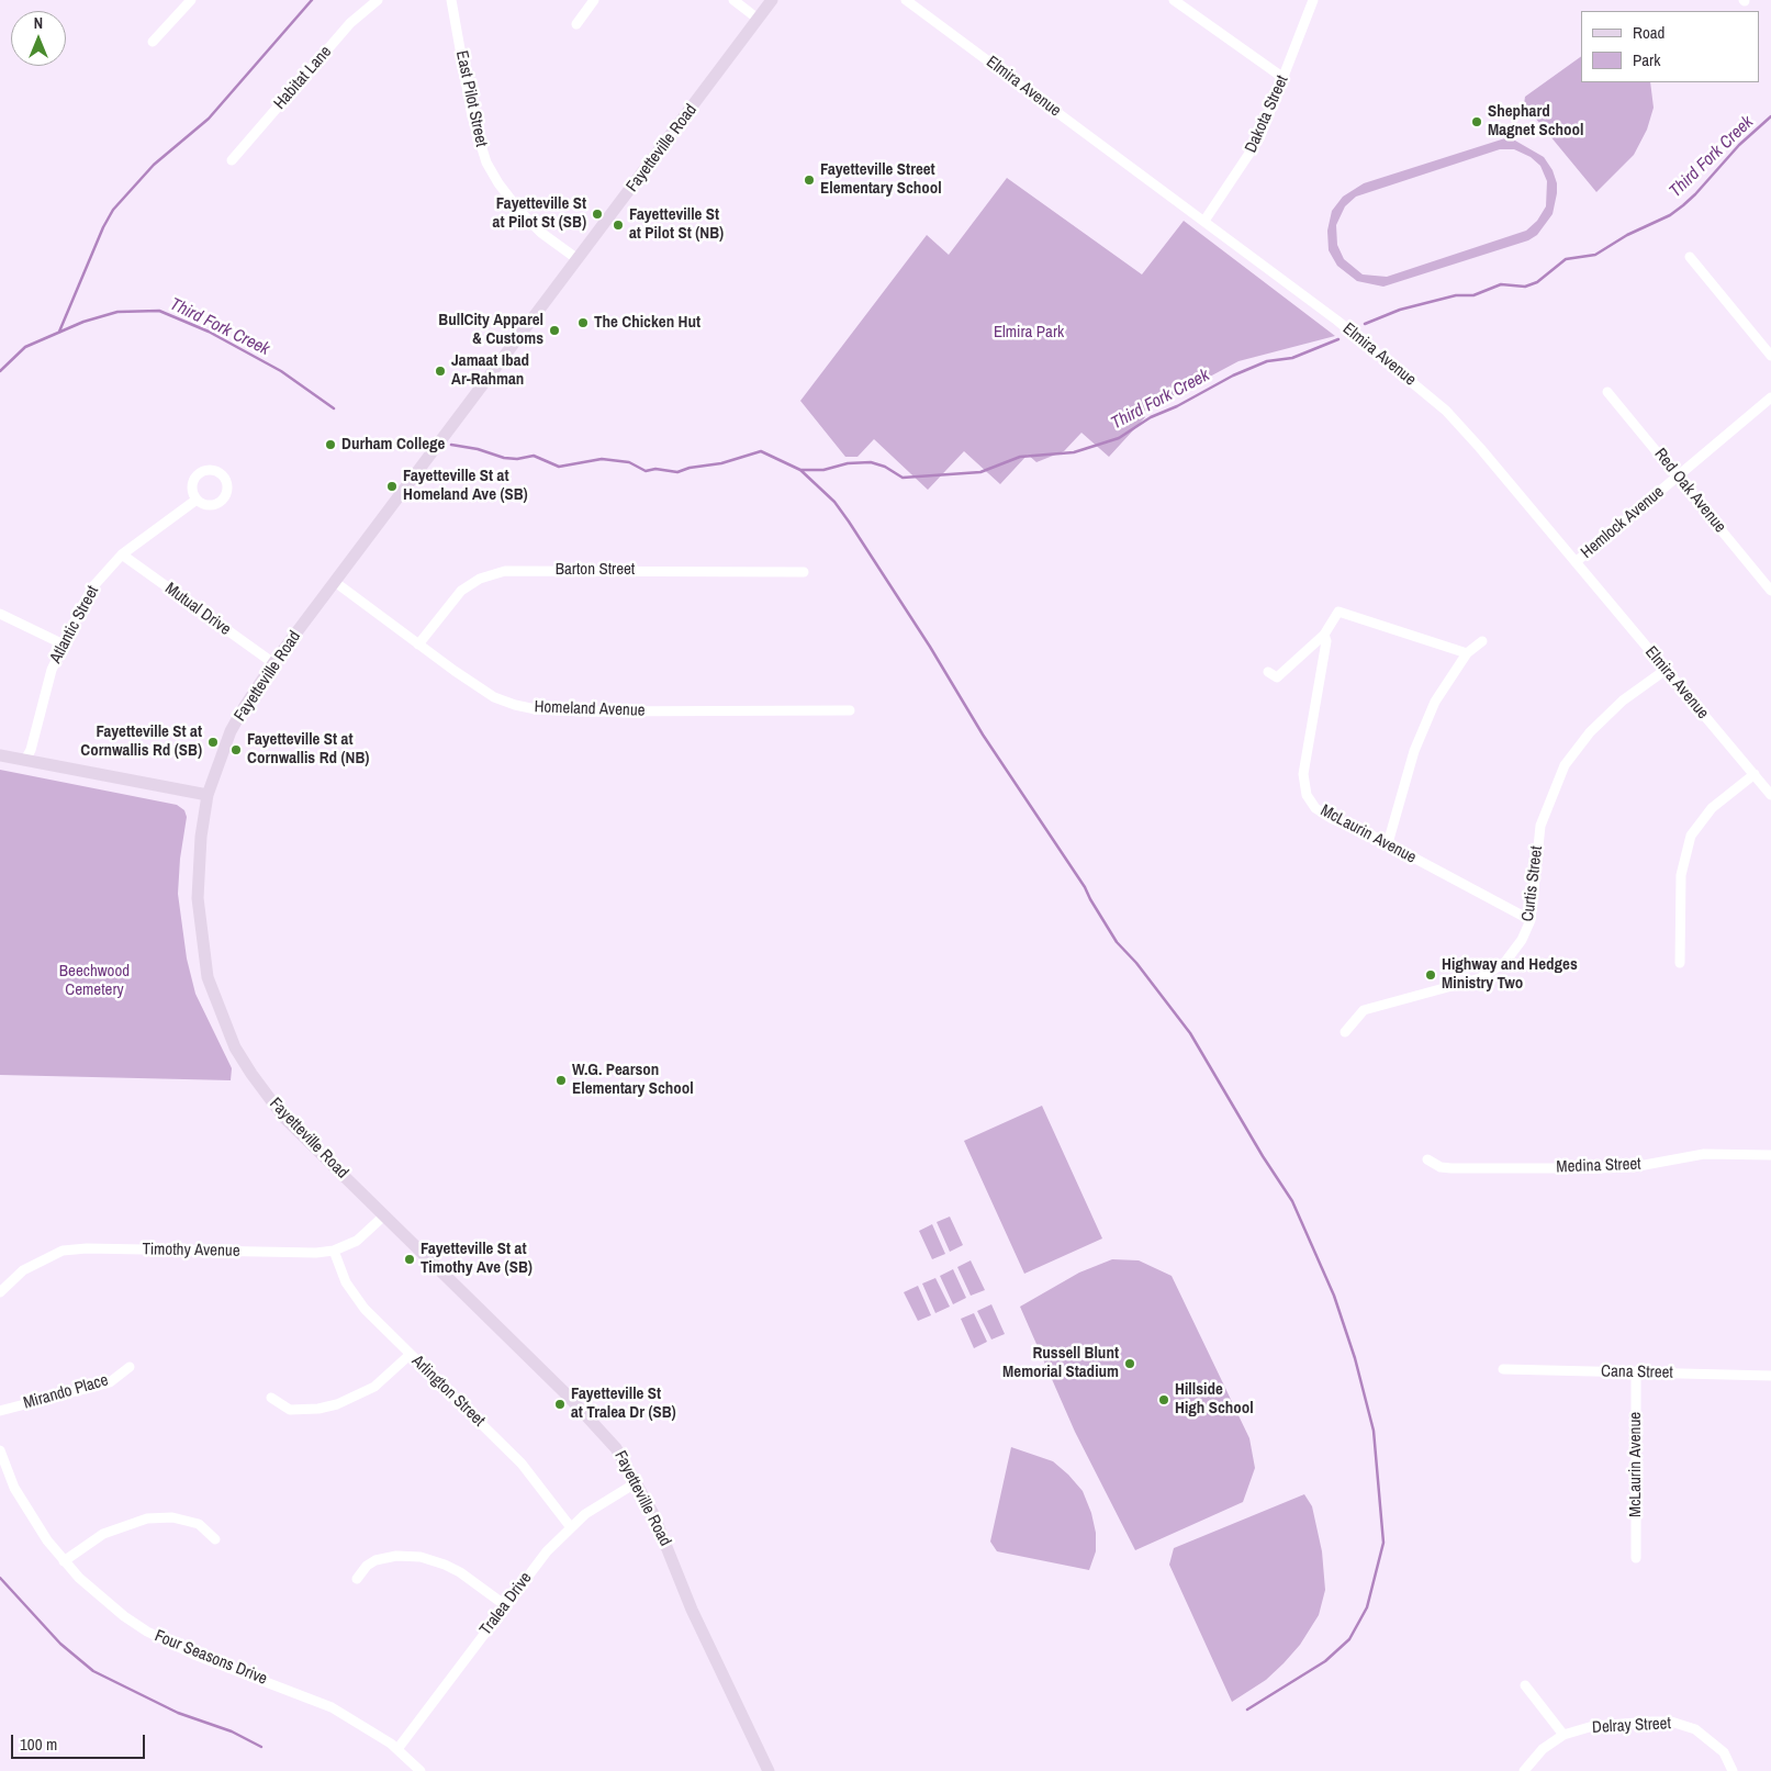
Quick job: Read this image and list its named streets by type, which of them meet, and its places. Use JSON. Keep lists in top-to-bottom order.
{
  "streets": {
    "main road": ["Fayetteville Road"],
    "street": [
      "Habitat Lane",
      "Elmira Avenue",
      "East Pilot Street",
      "Dakota Street",
      "Red Oak Avenue",
      "Hemlock Avenue",
      "Barton Street",
      "Mutual Drive",
      "Atlantic Street",
      "Homeland Avenue",
      "McLaurin Avenue",
      "Curtis Street",
      "Medina Street",
      "Timothy Avenue",
      "Cana Street",
      "Arlington Street",
      "Mirando Place",
      "Tralea Drive",
      "Four Seasons Drive",
      "Delray Street"
    ]
  },
  "crossings": [
    ["Elmira Avenue", "Dakota Street"],
    ["Elmira Avenue", "Hemlock Avenue"],
    ["Elmira Avenue", "Curtis Street"],
    ["East Pilot Street", "Fayetteville Road"],
    ["Fayetteville Road", "Mutual Drive"],
    ["Fayetteville Road", "Homeland Avenue"],
    ["Fayetteville Road", "Timothy Avenue"],
    ["Fayetteville Road", "Tralea Drive"],
    ["Red Oak Avenue", "Hemlock Avenue"],
    ["Barton Street", "Homeland Avenue"],
    ["Mutual Drive", "Atlantic Street"],
    ["McLaurin Avenue", "Curtis Street"],
    ["McLaurin Avenue", "Cana Street"],
    ["Timothy Avenue", "Arlington Street"],
    ["Arlington Street", "Tralea Drive"],
    ["Tralea Drive", "Four Seasons Drive"]
  ],
  "water": ["Third Fork Creek"],
  "parks": ["Elmira Park", "Beechwood Cemetery"],
  "places": [
    "Shephard Magnet School",
    "Fayetteville Street Elementary School",
    "Fayetteville St at Pilot St (SB)",
    "Fayetteville St at Pilot St (NB)",
    "The Chicken Hut",
    "BullCity Apparel & Customs",
    "Jamaat Ibad Ar-Rahman",
    "Durham College",
    "Fayetteville St at Homeland Ave (SB)",
    "Fayetteville St at Cornwallis Rd (SB)",
    "Fayetteville St at Cornwallis Rd (NB)",
    "Highway and Hedges Ministry Two",
    "W.G. Pearson Elementary School",
    "Fayetteville St at Timothy Ave (SB)",
    "Russell Blunt Memorial Stadium",
    "Hillside High School",
    "Fayetteville St at Tralea Dr (SB)"
  ],
  "legend": ["Road", "Park"],
  "scale_bar": "100 m",
  "north": "top"
}
